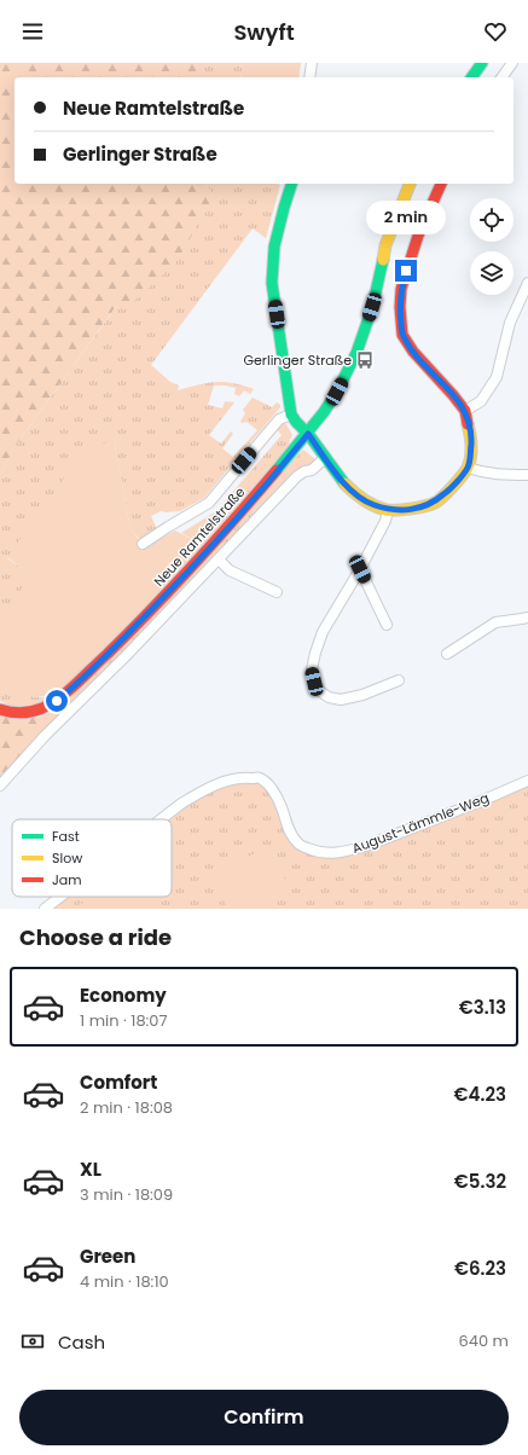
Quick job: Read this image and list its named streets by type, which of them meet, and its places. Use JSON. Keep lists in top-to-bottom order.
{
  "streets": {
    "street": ["Neue Ramtelstraße", "August-Lämmle-Weg"]
  },
  "places": {
    "bus stop": ["Gerlinger Straße"]
  },
  "legend": ["Fast", "Slow", "Jam"],
  "page": {
    "header": "Swyft",
    "banner": ["Neue Ramtelstraße", "Gerlinger Straße"],
    "bubble": "2 min",
    "heading": "Choose a ride",
    "list": [
      {
        "name": "Economy",
        "note": "1 min · 18:07",
        "value": "€3.13"
      },
      {
        "name": "Comfort",
        "note": "2 min · 18:08",
        "value": "€4.23"
      },
      {
        "name": "XL",
        "note": "3 min · 18:09",
        "value": "€5.32"
      },
      {
        "name": "Green",
        "note": "4 min · 18:10",
        "value": "€6.23"
      }
    ],
    "pay": ["Cash", "640 m"],
    "buttons": "Confirm"
  }
}
